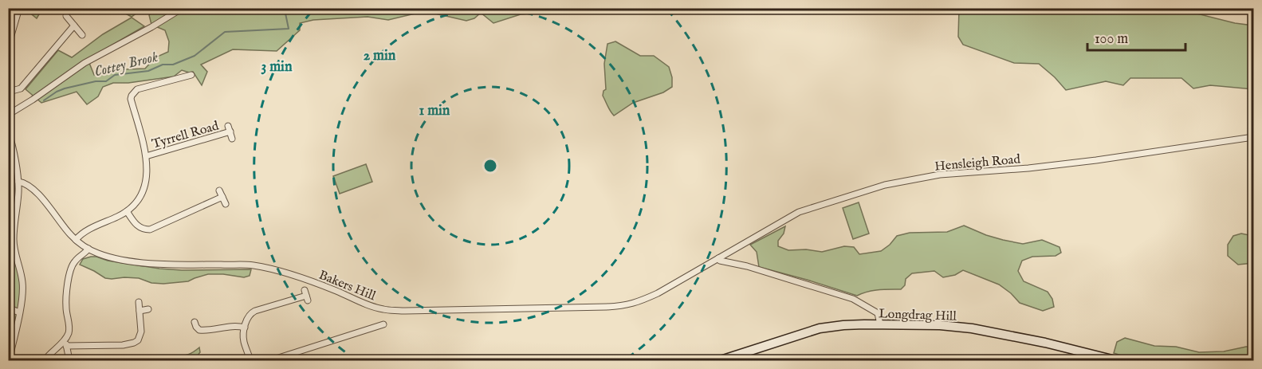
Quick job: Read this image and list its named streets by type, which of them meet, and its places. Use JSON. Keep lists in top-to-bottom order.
{
  "streets": {
    "main road": ["Longdrag Hill"],
    "street": ["Tyrrell Road", "Hensleigh Road", "Bakers Hill"]
  },
  "crossings": [
    ["Hensleigh Road", "Bakers Hill"]
  ],
  "water": ["Cottey Brook"],
  "scale_bar": "100 m",
  "rings": ["2 min", "3 min", "1 min"]
}
